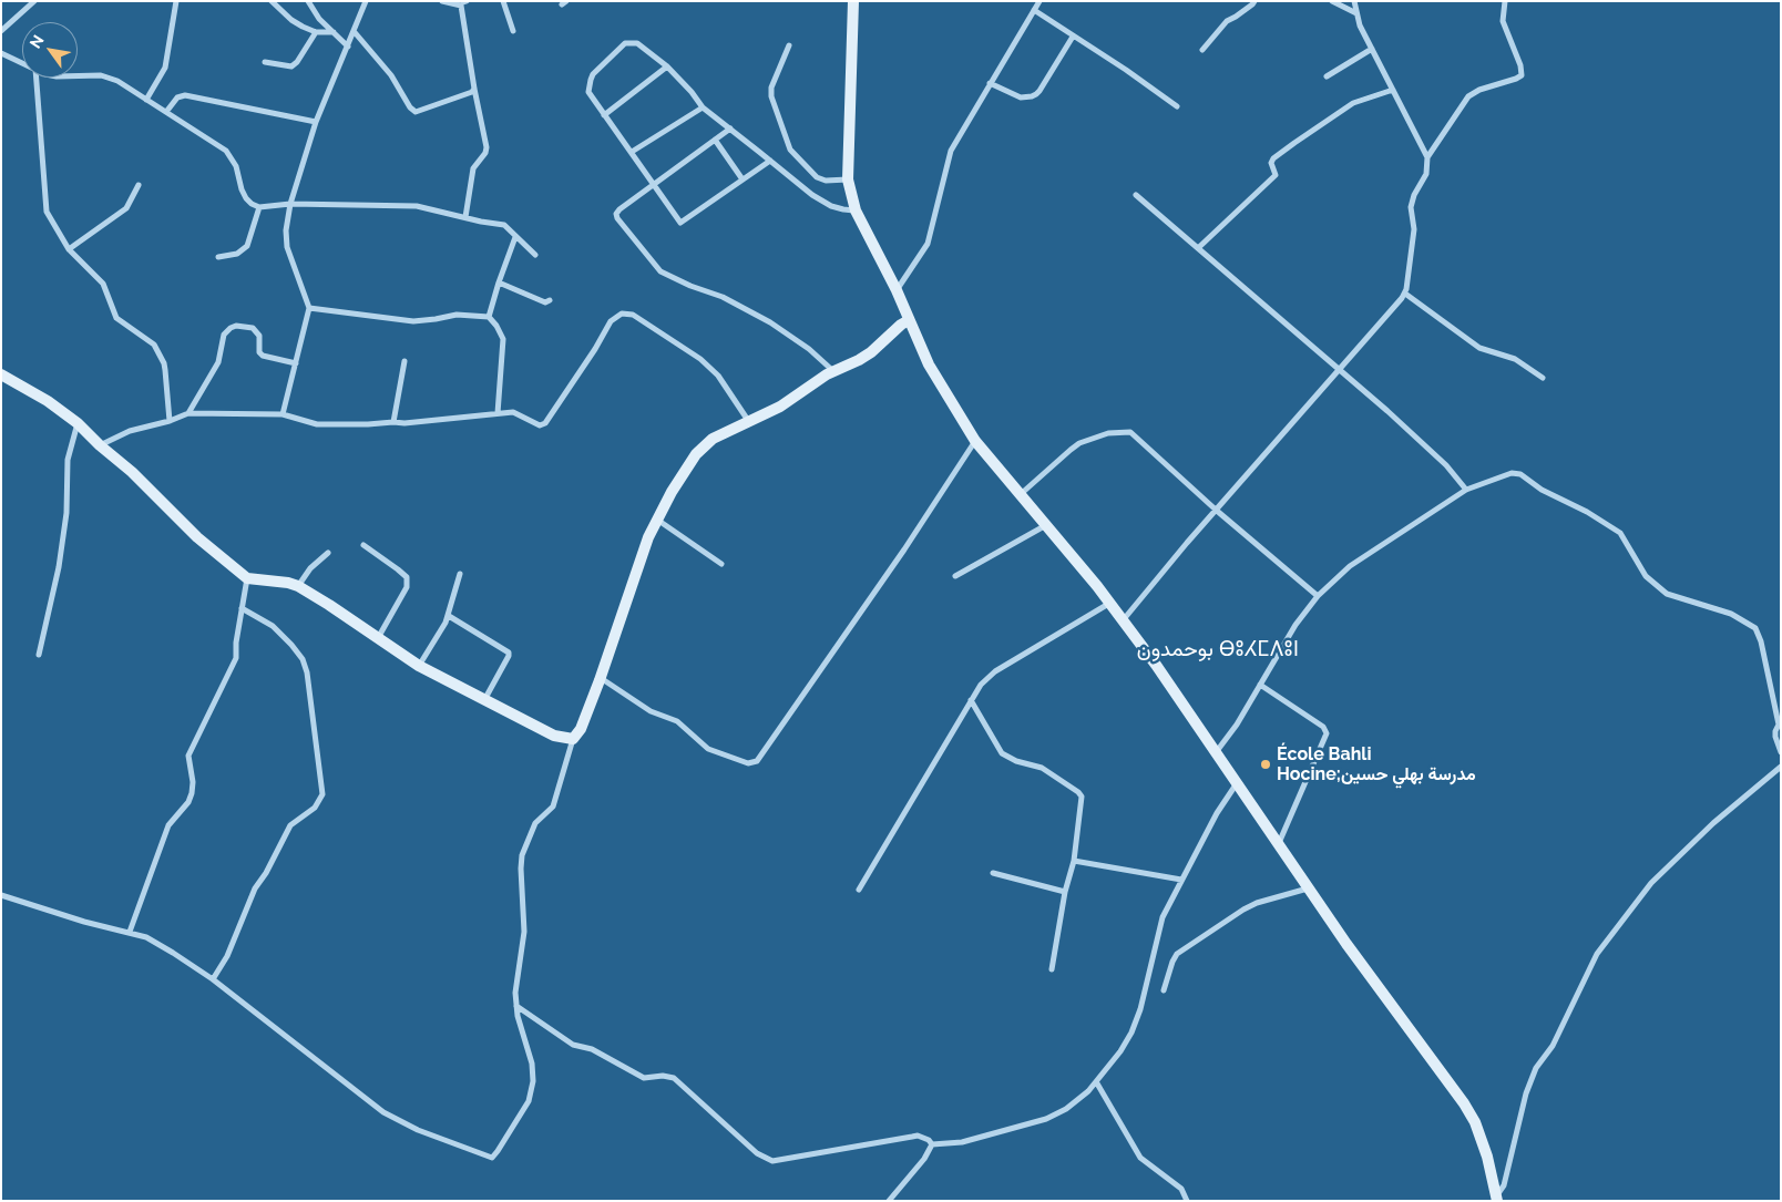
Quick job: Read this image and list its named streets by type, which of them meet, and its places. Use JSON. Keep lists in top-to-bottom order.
{
  "districts": ["بوحمدون ⴱⵓⵃⵎⴷⵓⵏ"],
  "places": ["École Bahli Hocine;مدرسة بهلي حسين"],
  "north": "top left"
}
